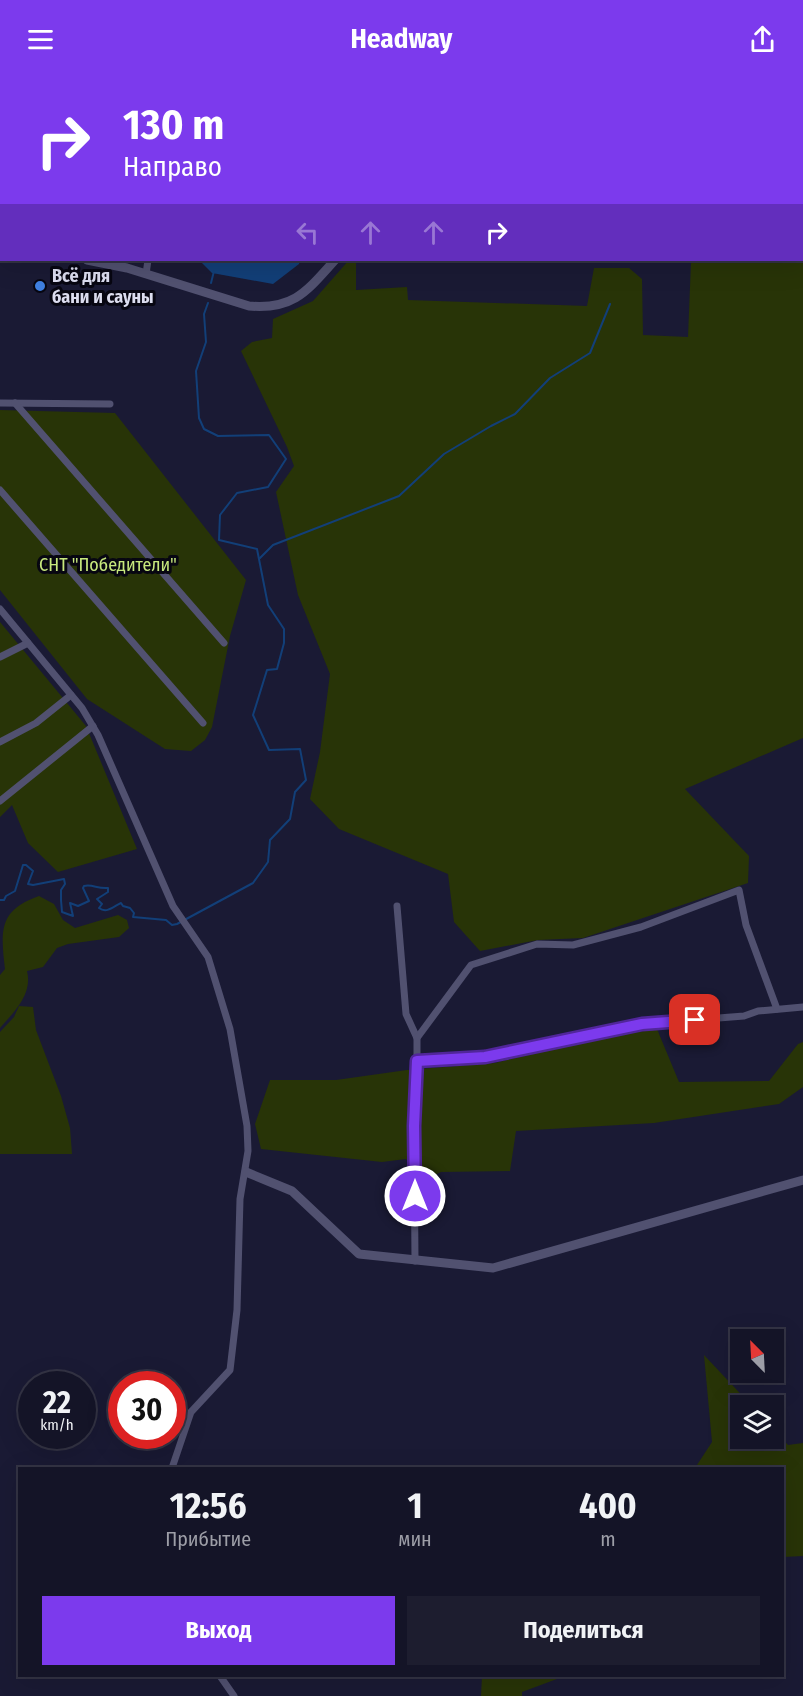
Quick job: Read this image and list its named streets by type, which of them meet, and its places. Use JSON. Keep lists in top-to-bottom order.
{
  "parks": ["СНТ \"Победители\""],
  "places": ["Всё для бани и сауны"],
  "north": "top left",
  "page": {
    "header": "Headway",
    "turn": ["130 m", "Направо"],
    "speed": "22 km/h",
    "limit": "30",
    "eta": [
      "12:56",
      "Прибытие",
      "1",
      "мин",
      "400",
      "m"
    ],
    "buttons": ["Выход", "Поделиться"]
  }
}
